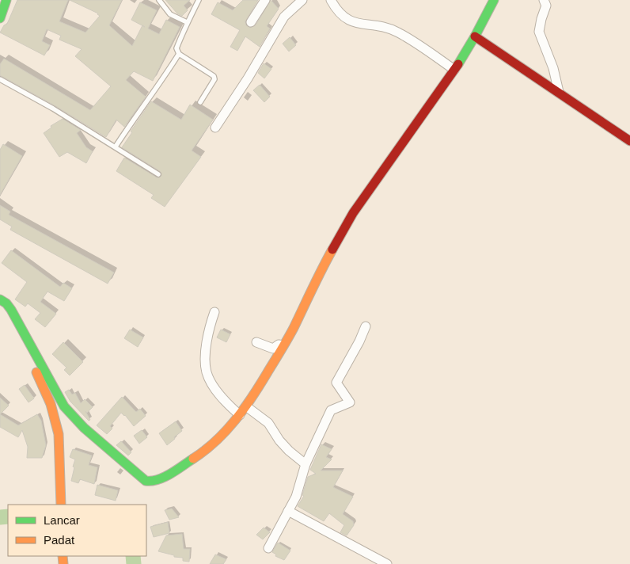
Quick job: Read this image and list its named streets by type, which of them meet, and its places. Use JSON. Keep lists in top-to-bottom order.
{
  "legend": ["Lancar", "Padat"]
}
